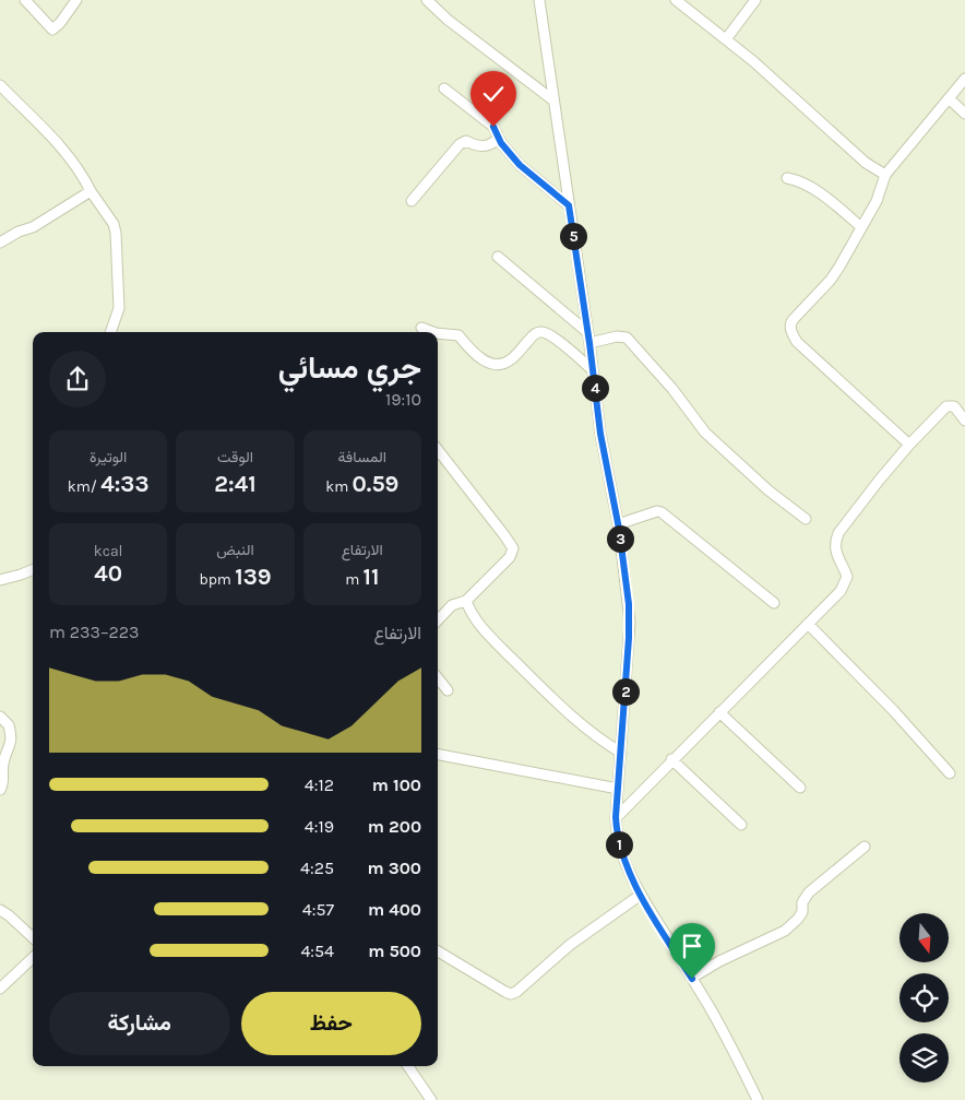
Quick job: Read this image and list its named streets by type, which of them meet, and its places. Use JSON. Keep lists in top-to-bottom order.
{
  "north": "bottom",
  "page": {
    "pins": [
      "5",
      "4",
      "3",
      "2",
      "1"
    ],
    "heading": ["جري مسائي", "19:10"],
    "stats": [
      ["المسافة", "0.59 km"],
      ["الوقت", "2:41"],
      ["الوتيرة", "4:33 /km"],
      ["الارتفاع", "11 m"],
      ["النبض", "139 bpm"],
      ["kcal", "40"]
    ],
    "chart": ["الارتفاع", "223–233 m"],
    "list": [
      {
        "name": "100 m",
        "note": "4:12"
      },
      {
        "name": "200 m",
        "note": "4:19"
      },
      {
        "name": "300 m",
        "note": "4:25"
      },
      {
        "name": "400 m",
        "note": "4:57"
      },
      {
        "name": "500 m",
        "note": "4:54"
      }
    ],
    "buttons": ["حفظ", "مشاركة"]
  }
}
